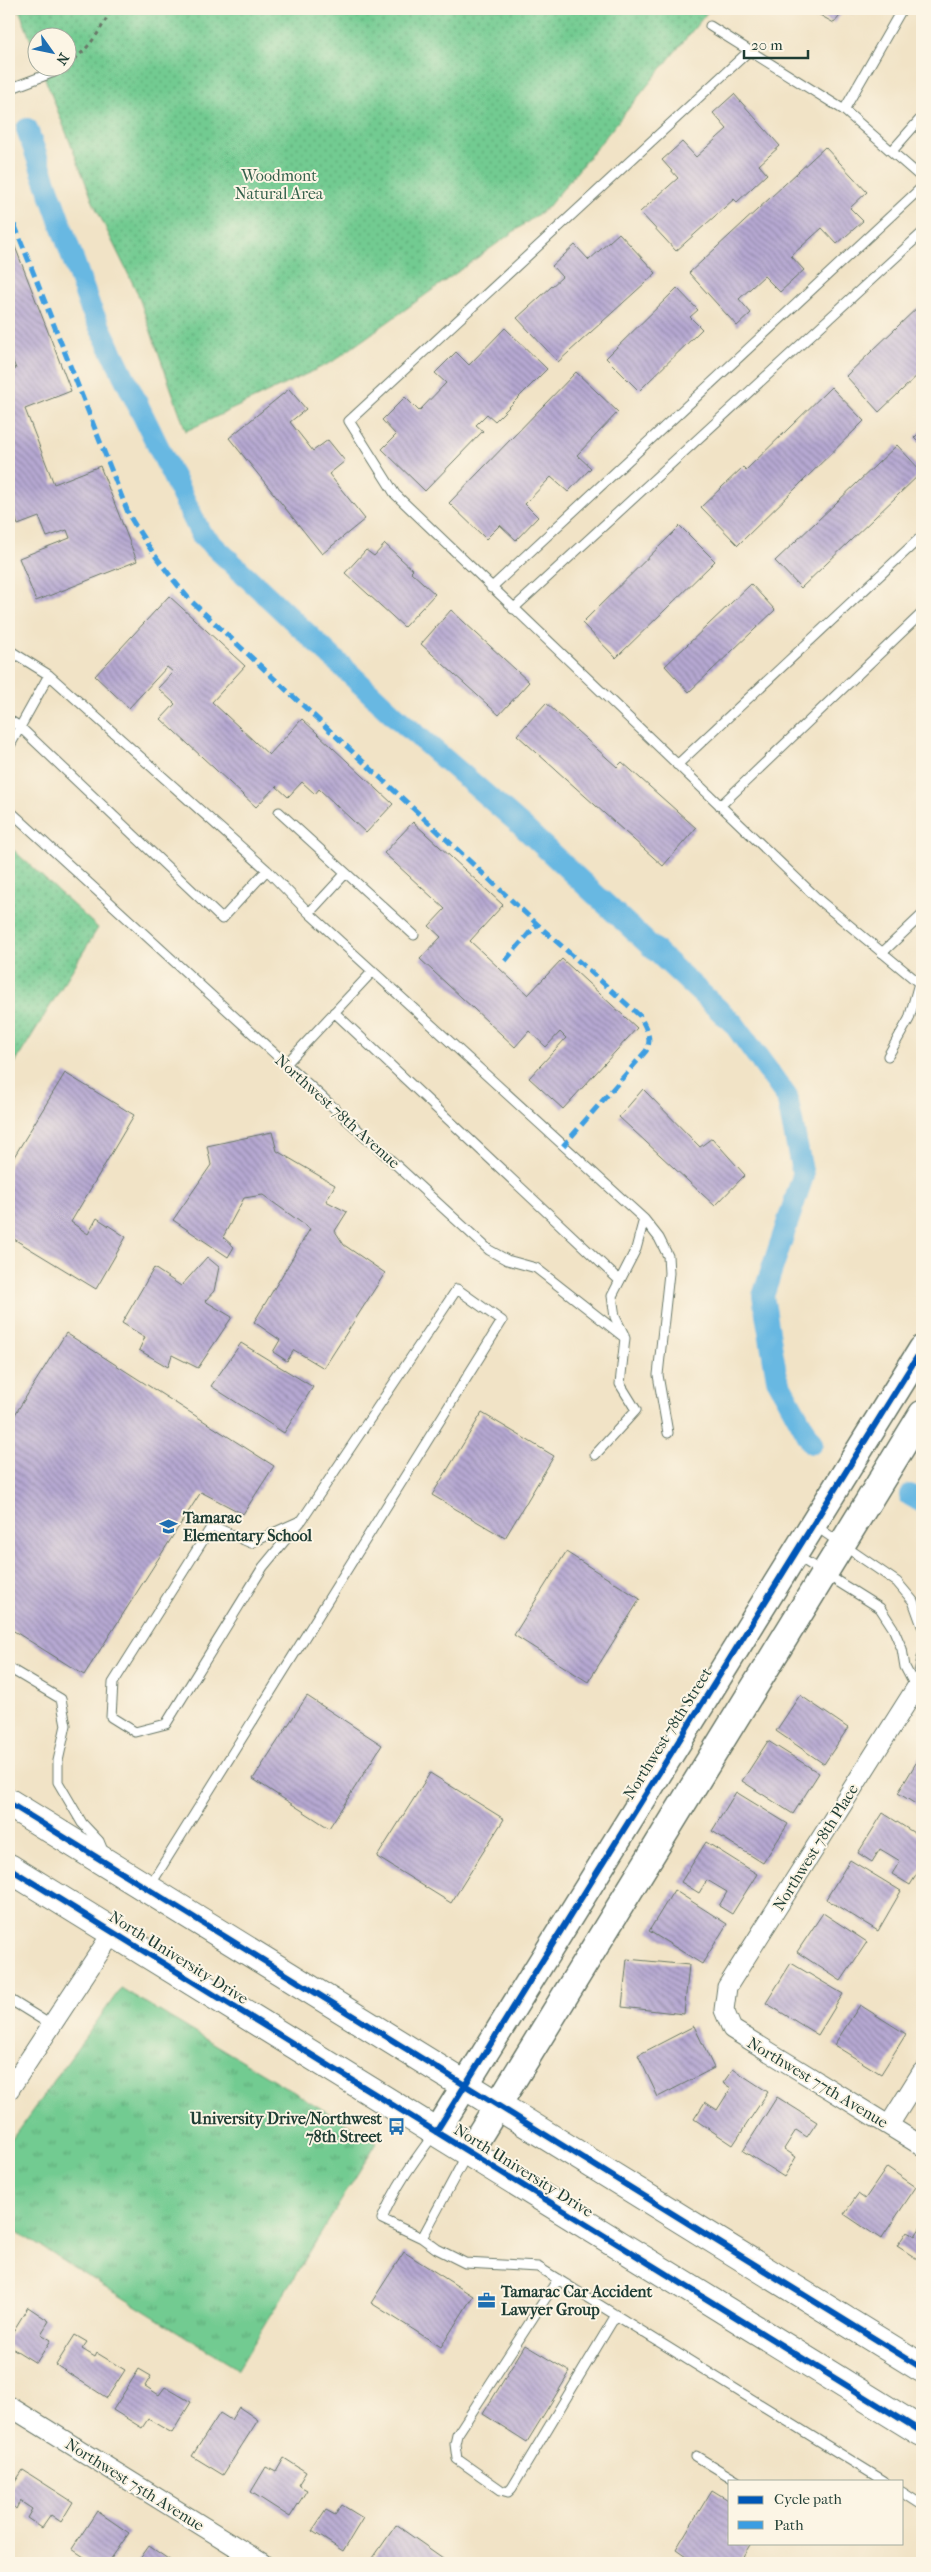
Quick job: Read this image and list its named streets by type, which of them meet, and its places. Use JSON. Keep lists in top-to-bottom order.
{
  "streets": {
    "main road": ["North University Drive"],
    "street": [
      "Northwest 78th Street",
      "Northwest 78th Place",
      "Northwest 77th Avenue",
      "Northwest 75th Avenue"
    ],
    "lane": ["Northwest 78th Avenue"]
  },
  "crossings": [
    ["Northwest 78th Street", "North University Drive"],
    ["Northwest 78th Place", "Northwest 77th Avenue"]
  ],
  "parks": ["Woodmont Natural Area"],
  "places": {
    "school or university": ["Tamarac Elementary School"],
    "bus stop": ["University Drive/Northwest 78th Street"],
    "office": ["Tamarac Car Accident Lawyer Group"]
  },
  "legend": ["Cycle path", "Path"],
  "scale_bar": "20 m",
  "north": "bottom right"
}
